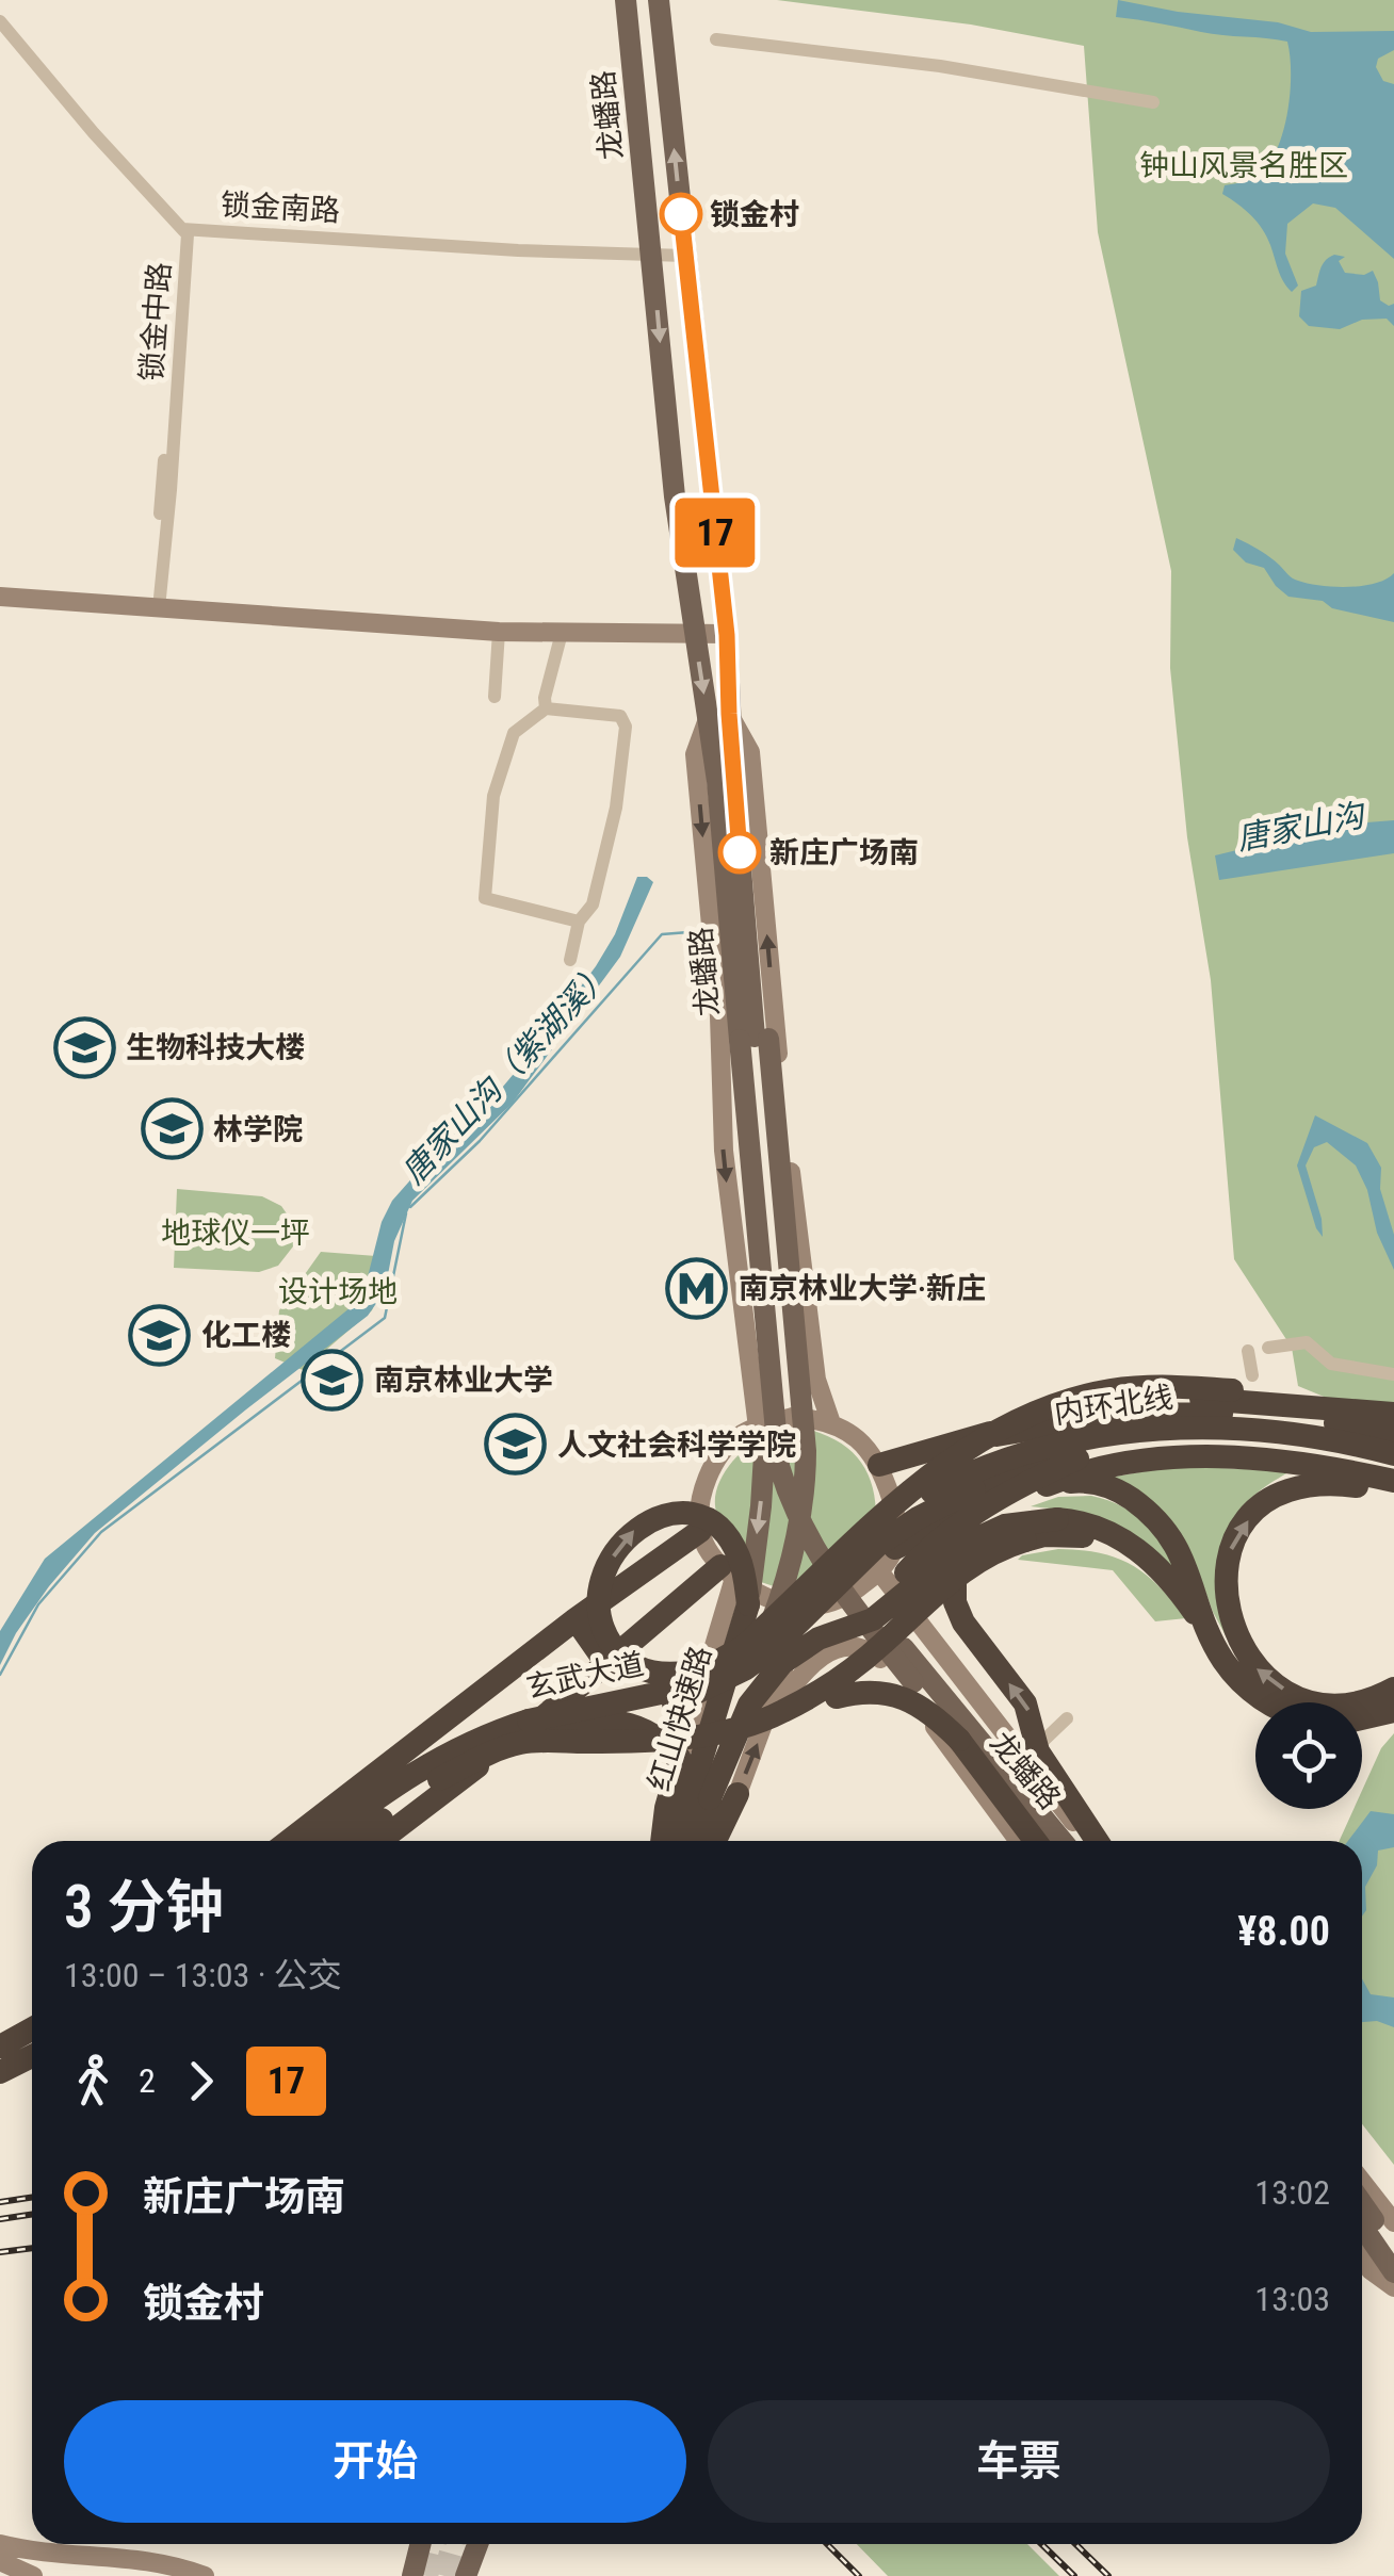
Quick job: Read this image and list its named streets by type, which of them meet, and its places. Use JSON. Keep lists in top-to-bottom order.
{
  "streets": {
    "highway": ["内环北线", "玄武大道", "红山快速路"],
    "main road": ["龙蟠路"],
    "street": ["锁金南路", "锁金中路"]
  },
  "crossings": [
    ["龙蟠路", "锁金南路"],
    ["锁金南路", "锁金中路"],
    ["内环北线", "玄武大道"]
  ],
  "water": ["唐家山沟", "唐家山沟（紫湖溪）"],
  "parks": ["钟山风景名胜区", "地球仪一坪", "设计场地"],
  "places": {
    "other": ["锁金村", "新庄广场南"],
    "school or university": [
      "生物科技大楼",
      "林学院",
      "化工楼",
      "南京林业大学",
      "人文社会科学学院"
    ],
    "metro station": ["南京林业大学·新庄"]
  },
  "lines": ["bus line 17"],
  "page": {
    "on_map": "17",
    "heading": ["3 分钟", "13:00 – 13:03 · 公交", "¥8.00"],
    "legs": ["2", "17"],
    "list": [
      {
        "name": "新庄广场南",
        "value": "13:02"
      },
      {
        "name": "锁金村",
        "value": "13:03"
      }
    ],
    "buttons": ["开始", "车票"]
  }
}
